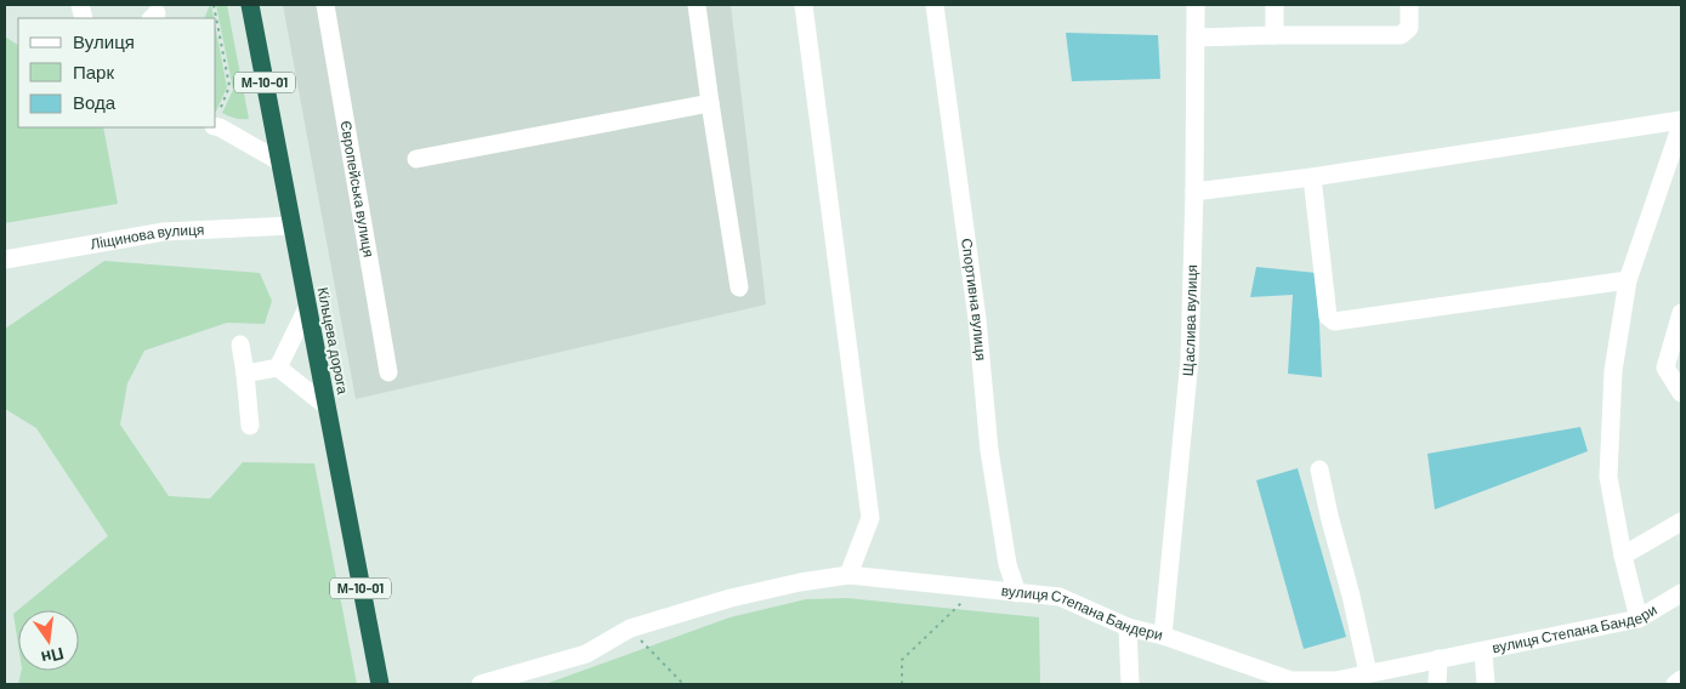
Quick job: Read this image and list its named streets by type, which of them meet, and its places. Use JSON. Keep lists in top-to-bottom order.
{
  "streets": {
    "highway": ["М-10-01", "Кільцева дорога"],
    "street": [
      "Європейська вулиця",
      "Ліщинова вулиця",
      "Спортивна вулиця",
      "Щаслива вулиця",
      "вулиця Степана Бандери"
    ]
  },
  "crossings": [
    ["Ліщинова вулиця", "Кільцева дорога"],
    ["Спортивна вулиця", "вулиця Степана Бандери"],
    ["Щаслива вулиця", "вулиця Степана Бандери"]
  ],
  "legend": ["Вулиця", "Парк", "Вода"],
  "north": "bottom"
}
